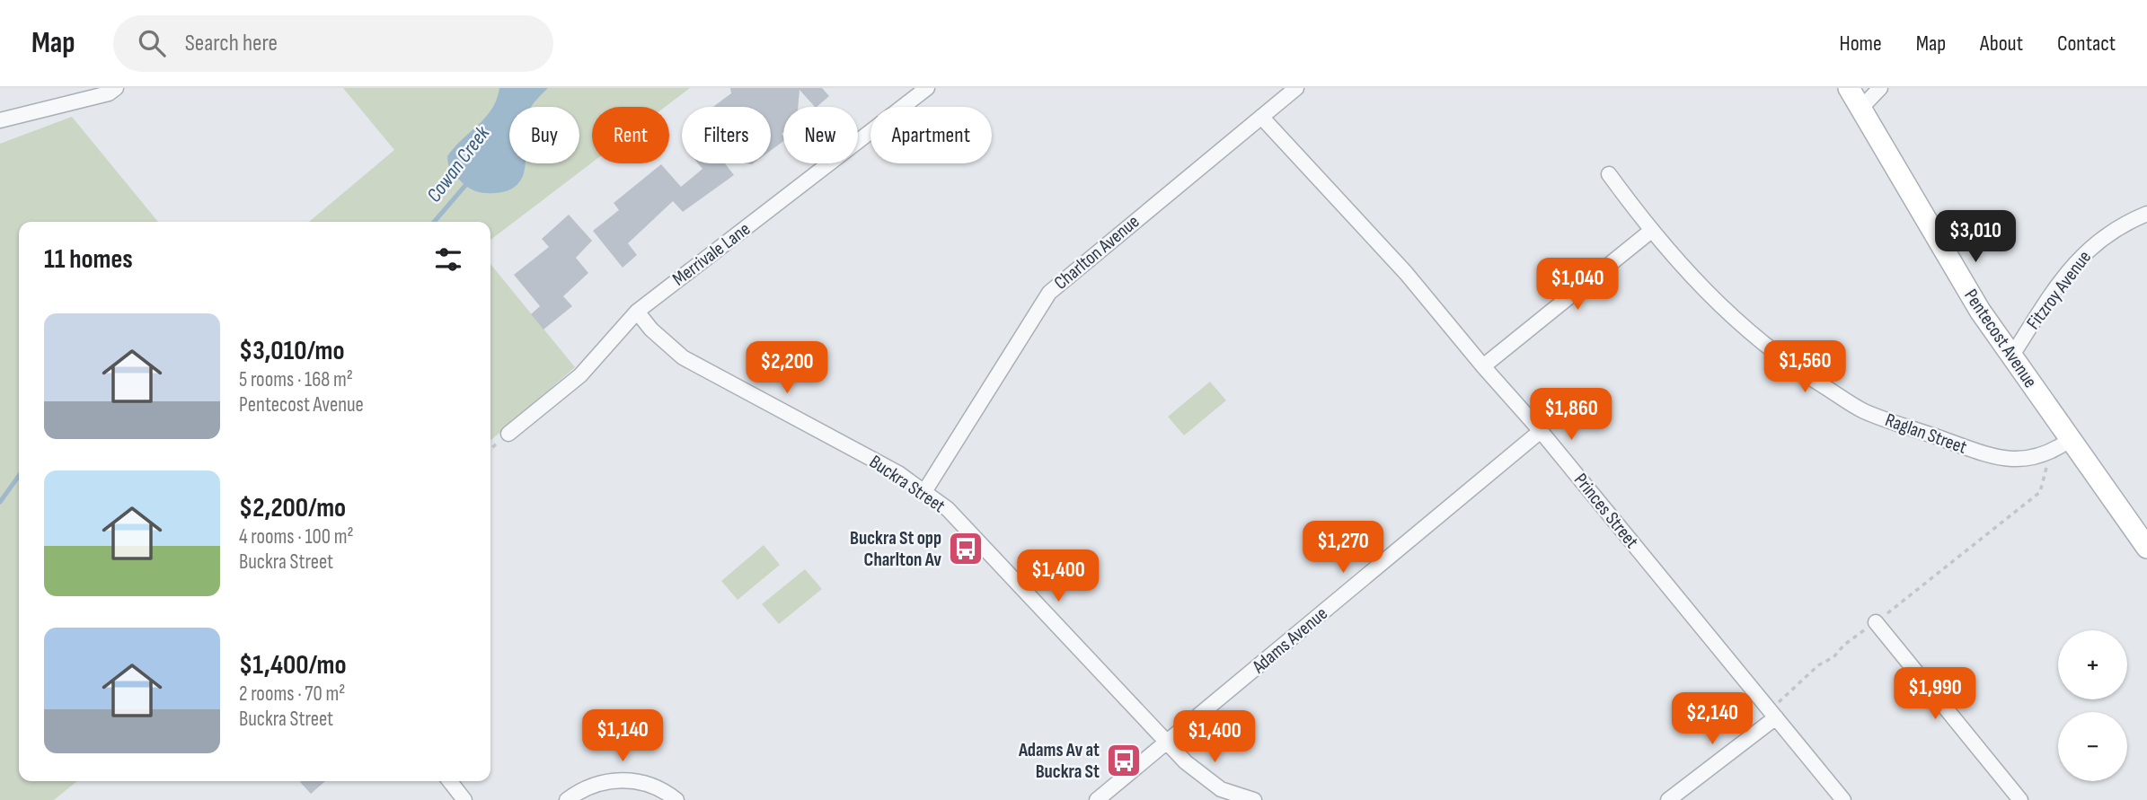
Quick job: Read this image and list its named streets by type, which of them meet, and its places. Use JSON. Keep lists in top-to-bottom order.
{
  "streets": {
    "street": [
      "Charlton Avenue",
      "Merrivale Lane",
      "Fitzroy Avenue",
      "Pentecost Avenue",
      "Raglan Street",
      "Buckra Street",
      "Princes Street",
      "Adams Avenue"
    ]
  },
  "crossings": [
    ["Charlton Avenue", "Buckra Street"],
    ["Charlton Avenue", "Princes Street"],
    ["Merrivale Lane", "Buckra Street"],
    ["Fitzroy Avenue", "Pentecost Avenue"],
    ["Pentecost Avenue", "Raglan Street"],
    ["Buckra Street", "Adams Avenue"],
    ["Princes Street", "Adams Avenue"]
  ],
  "water": ["Cowan Creek"],
  "places": {
    "bus stop": ["Buckra St opp Charlton Av", "Adams Av at Buckra St"]
  },
  "page": {
    "header": "Map",
    "search": "Search here",
    "nav": [
      "Home",
      "Map",
      "About",
      "Contact"
    ],
    "chip": [
      "Buy",
      "Rent",
      "Filters",
      "New",
      "Apartment"
    ],
    "price": [
      "$3,010",
      "$1,040",
      "$1,560",
      "$2,200",
      "$1,860",
      "$1,270",
      "$1,400",
      "$1,990",
      "$2,140",
      "$1,140",
      "$1,400"
    ],
    "heading": "11 homes",
    "list": [
      {
        "name": "$3,010/mo",
        "note": "5 rooms · 168 m² · Pentecost Avenue"
      },
      {
        "name": "$2,200/mo",
        "note": "4 rooms · 100 m² · Buckra Street"
      },
      {
        "name": "$1,400/mo",
        "note": "2 rooms · 70 m² · Buckra Street"
      }
    ],
    "map_buttons": ["+", "−"]
  }
}
